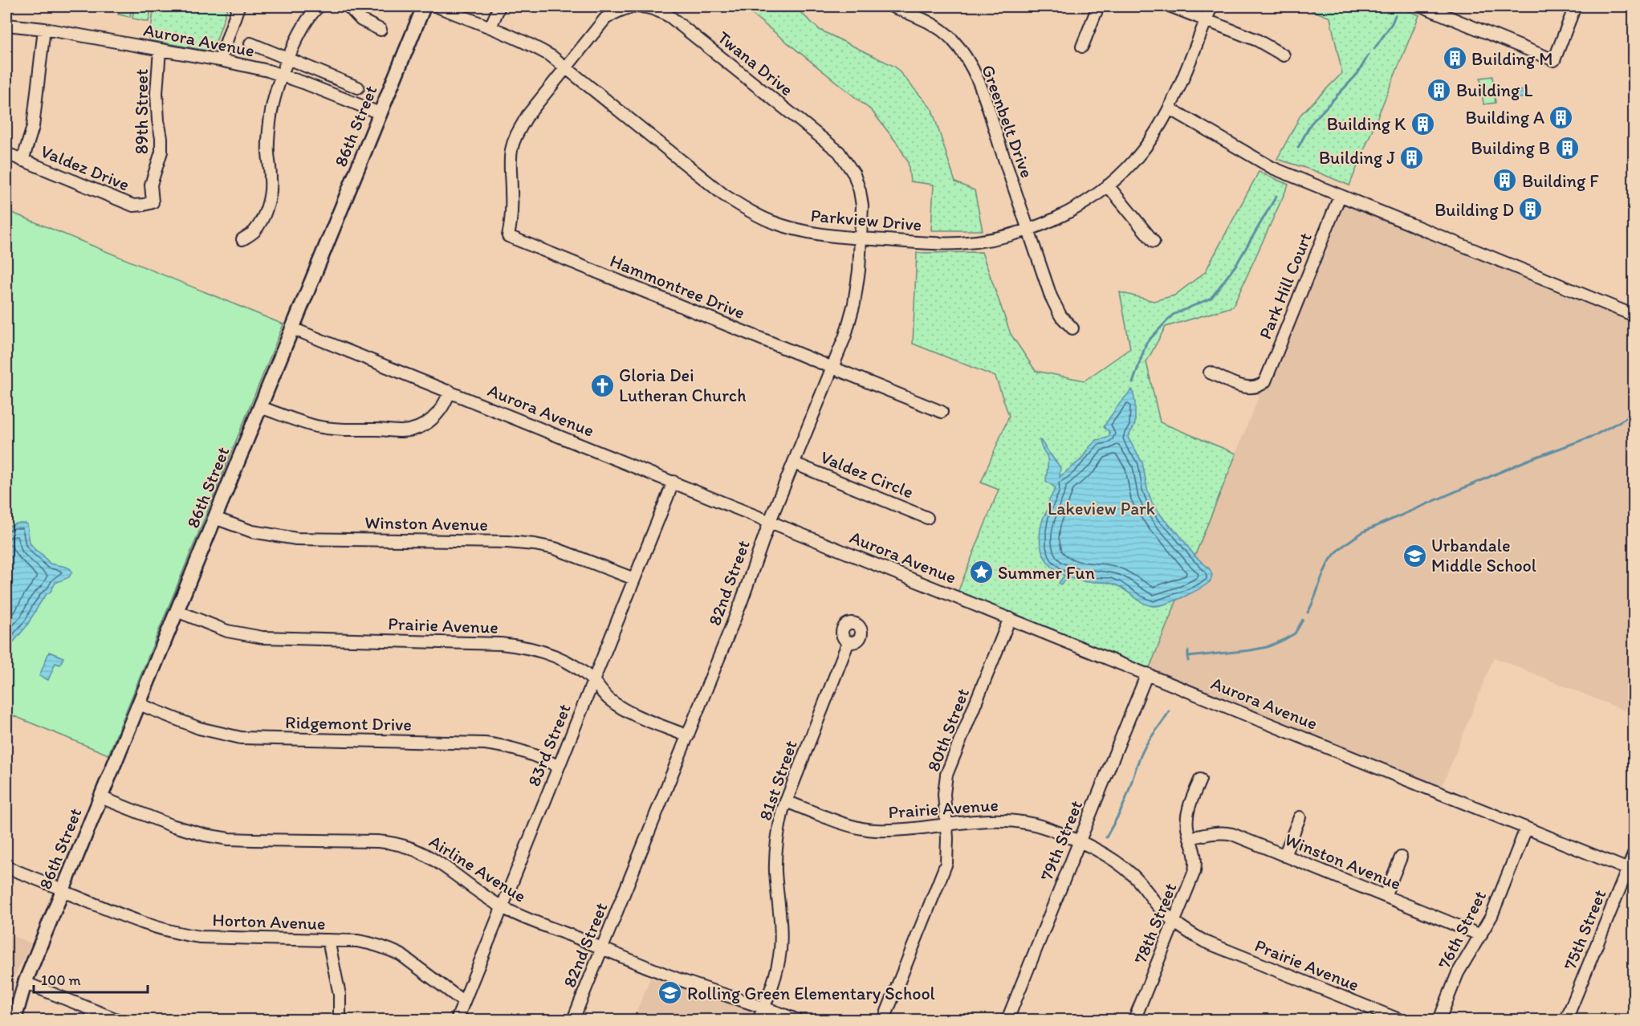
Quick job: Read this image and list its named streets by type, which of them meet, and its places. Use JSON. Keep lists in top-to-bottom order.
{
  "streets": {
    "main road": ["86th Street"],
    "street": [
      "Aurora Avenue",
      "Twana Drive",
      "89th Street",
      "Greenbelt Drive",
      "Valdez Drive",
      "Parkview Drive",
      "Park Hill Court",
      "Hammontree Drive",
      "Valdez Circle",
      "Winston Avenue",
      "82nd Street",
      "Prairie Avenue",
      "Ridgemont Drive",
      "80th Street",
      "83rd Street",
      "81st Street",
      "79th Street",
      "Airline Avenue",
      "Horton Avenue",
      "78th Street",
      "76th Street",
      "75th Street"
    ]
  },
  "crossings": [
    ["Aurora Avenue", "89th Street"],
    ["Aurora Avenue", "86th Street"],
    ["Aurora Avenue", "82nd Street"],
    ["Aurora Avenue", "80th Street"],
    ["Aurora Avenue", "83rd Street"],
    ["Aurora Avenue", "79th Street"],
    ["Aurora Avenue", "76th Street"],
    ["Aurora Avenue", "75th Street"],
    ["Twana Drive", "Parkview Drive"],
    ["Twana Drive", "Hammontree Drive"],
    ["Twana Drive", "82nd Street"],
    ["89th Street", "Valdez Drive"],
    ["Greenbelt Drive", "Parkview Drive"],
    ["86th Street", "Winston Avenue"],
    ["86th Street", "Prairie Avenue"],
    ["86th Street", "Ridgemont Drive"],
    ["86th Street", "Airline Avenue"],
    ["86th Street", "Horton Avenue"],
    ["Parkview Drive", "Hammontree Drive"],
    ["Parkview Drive", "82nd Street"],
    ["Hammontree Drive", "82nd Street"],
    ["Valdez Circle", "82nd Street"],
    ["Winston Avenue", "83rd Street"],
    ["Winston Avenue", "78th Street"],
    ["Winston Avenue", "76th Street"],
    ["82nd Street", "Prairie Avenue"],
    ["82nd Street", "Airline Avenue"],
    ["Prairie Avenue", "80th Street"],
    ["Prairie Avenue", "83rd Street"],
    ["Prairie Avenue", "81st Street"],
    ["Prairie Avenue", "79th Street"],
    ["Prairie Avenue", "78th Street"],
    ["Ridgemont Drive", "83rd Street"],
    ["83rd Street", "Airline Avenue"],
    ["83rd Street", "Horton Avenue"],
    ["81st Street", "Airline Avenue"]
  ],
  "parks": ["Lakeview Park"],
  "places": {
    "building": [
      "Building M",
      "Building L",
      "Building A",
      "Building K",
      "Building B",
      "Building J",
      "Building F",
      "Building D"
    ],
    "church": ["Gloria Dei Lutheran Church"],
    "school or university": ["Urbandale Middle School", "Rolling Green Elementary School"],
    "place": ["Summer Fun"]
  },
  "scale_bar": "100 m"
}
